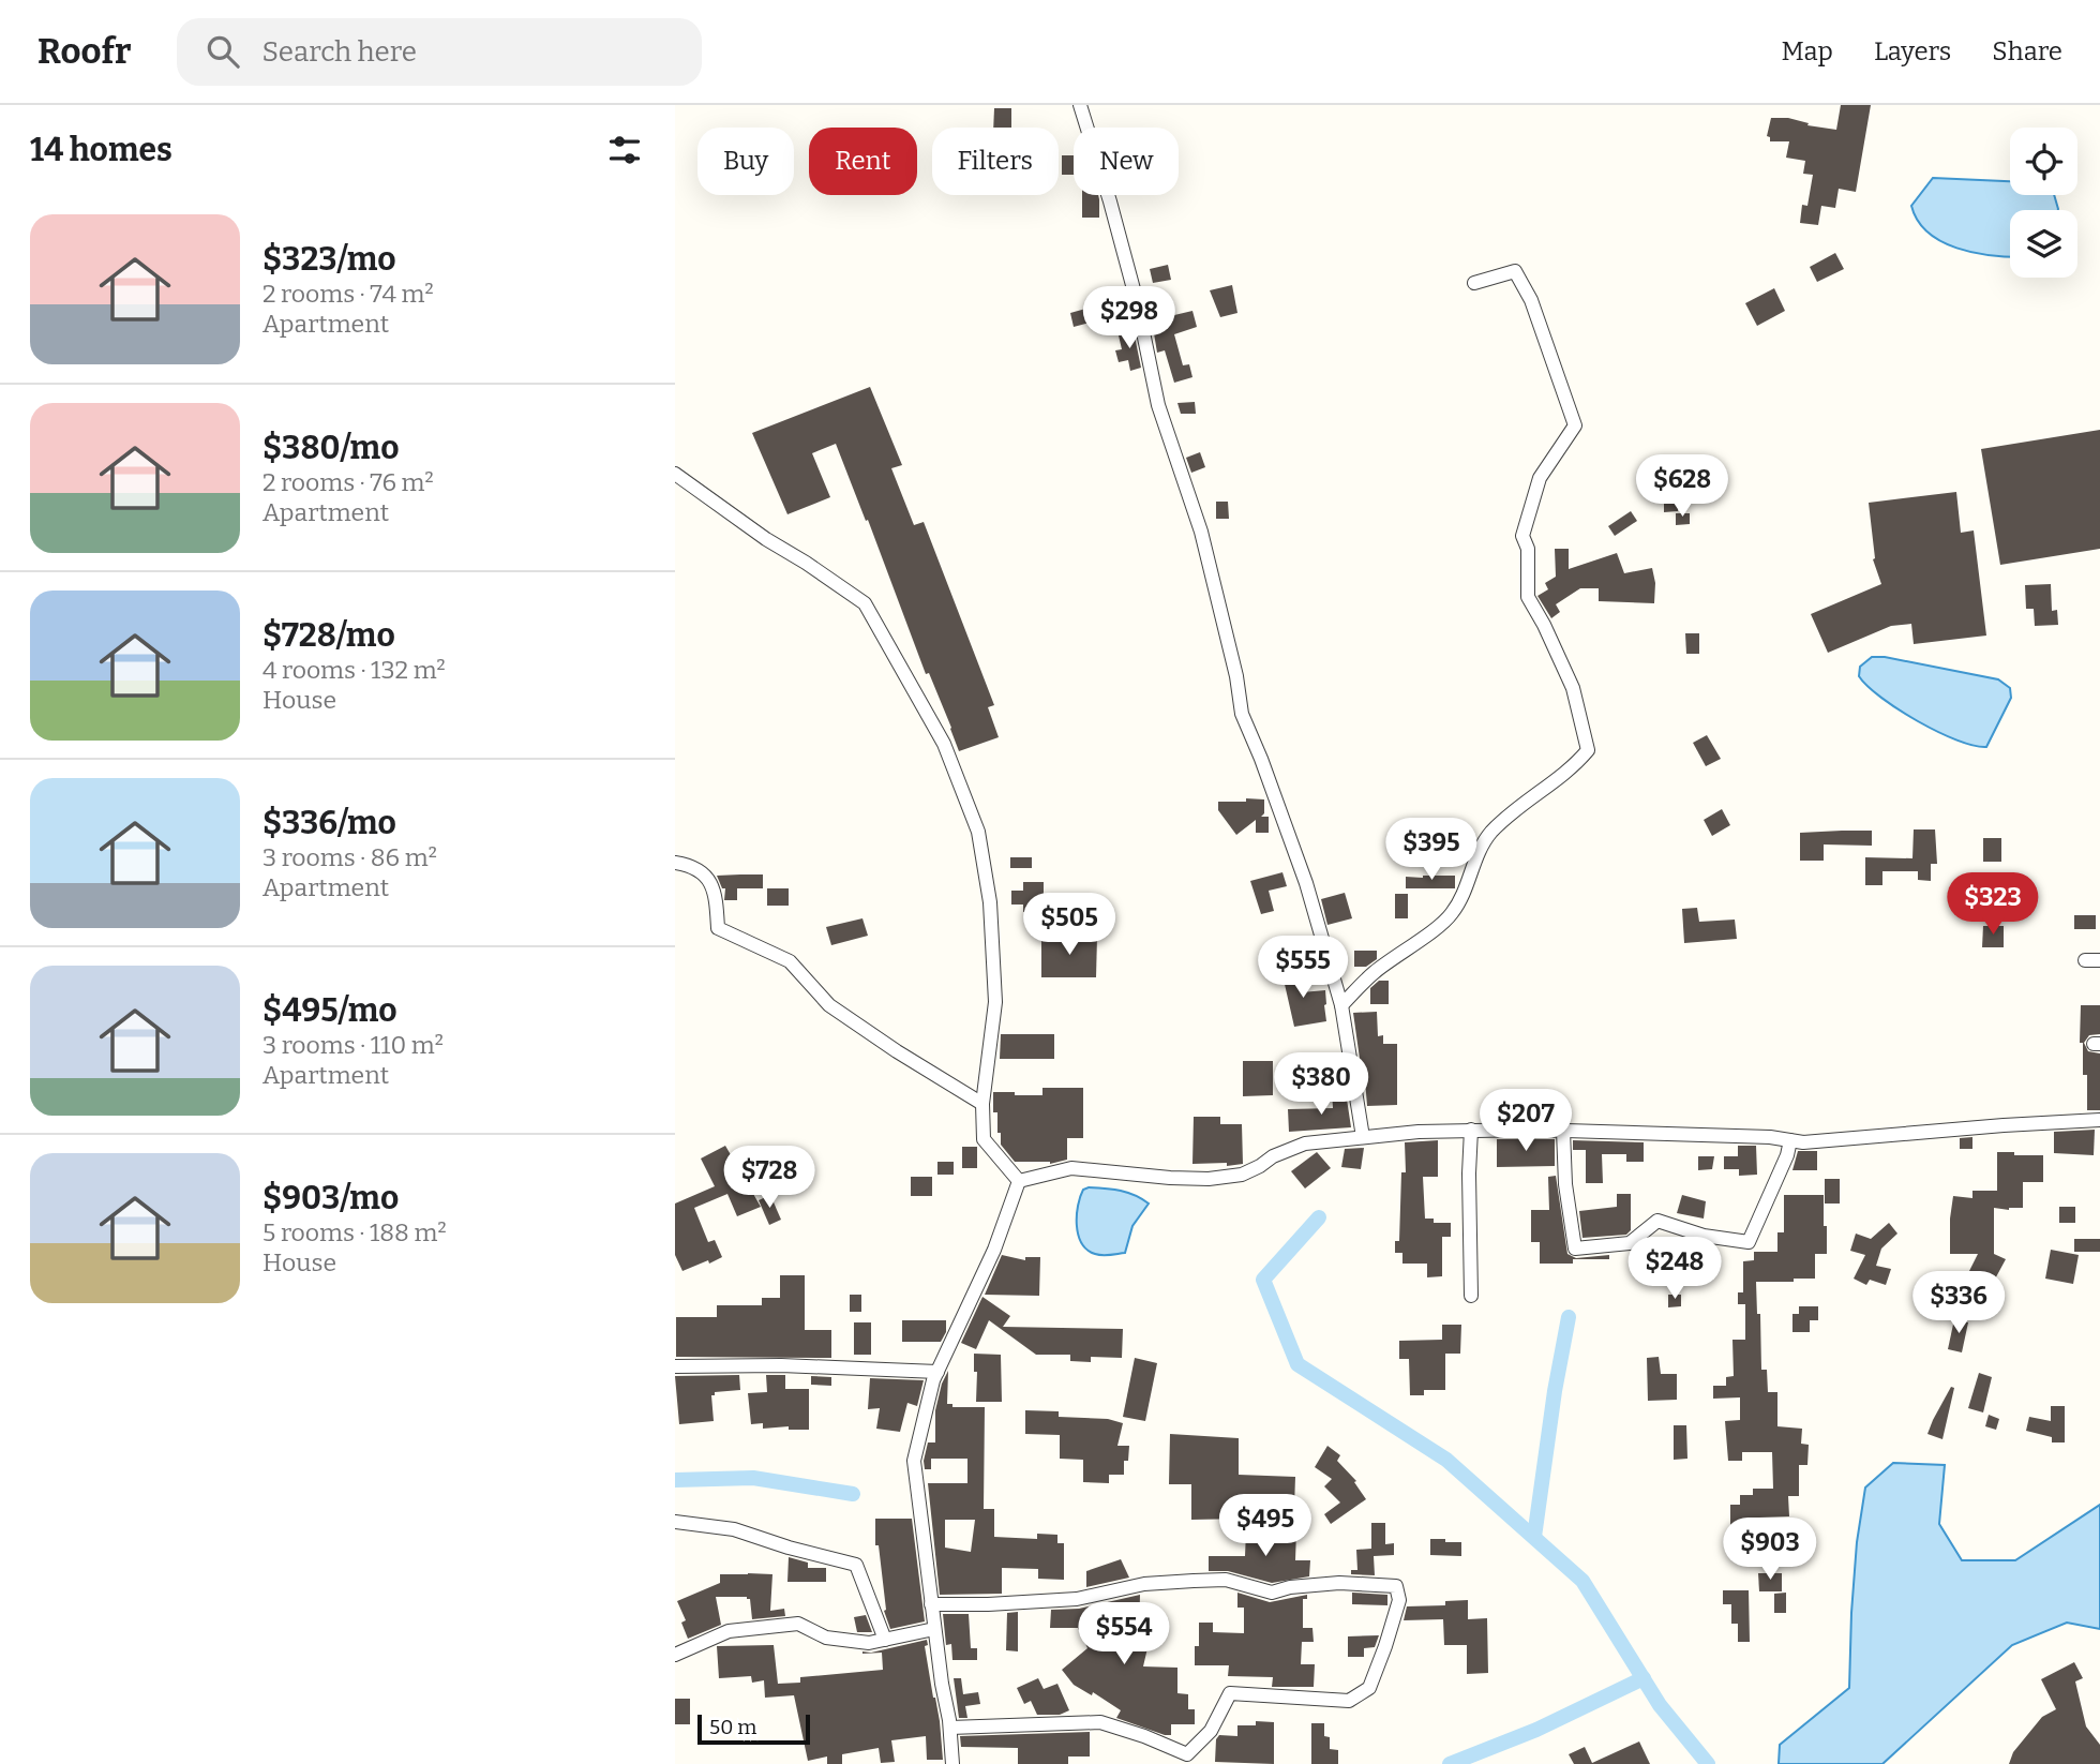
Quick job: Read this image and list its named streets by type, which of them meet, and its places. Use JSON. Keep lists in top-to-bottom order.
{
  "scale_bar": "50 m",
  "page": {
    "header": "Roofr",
    "search": "Search here",
    "nav": ["Map", "Layers", "Share"],
    "heading": "14 homes",
    "chip": [
      "Buy",
      "Rent",
      "Filters",
      "New"
    ],
    "list": [
      {
        "name": "$323/mo",
        "note": "2 rooms · 74 m² · Apartment"
      },
      {
        "name": "$380/mo",
        "note": "2 rooms · 76 m² · Apartment"
      },
      {
        "name": "$728/mo",
        "note": "4 rooms · 132 m² · House"
      },
      {
        "name": "$336/mo",
        "note": "3 rooms · 86 m² · Apartment"
      },
      {
        "name": "$495/mo",
        "note": "3 rooms · 110 m² · Apartment"
      },
      {
        "name": "$903/mo",
        "note": "5 rooms · 188 m² · House"
      }
    ],
    "price": [
      "$298",
      "$628",
      "$395",
      "$323",
      "$505",
      "$555",
      "$380",
      "$207",
      "$728",
      "$248",
      "$336",
      "$495",
      "$903",
      "$554"
    ],
    "scale": "50 m"
  }
}
